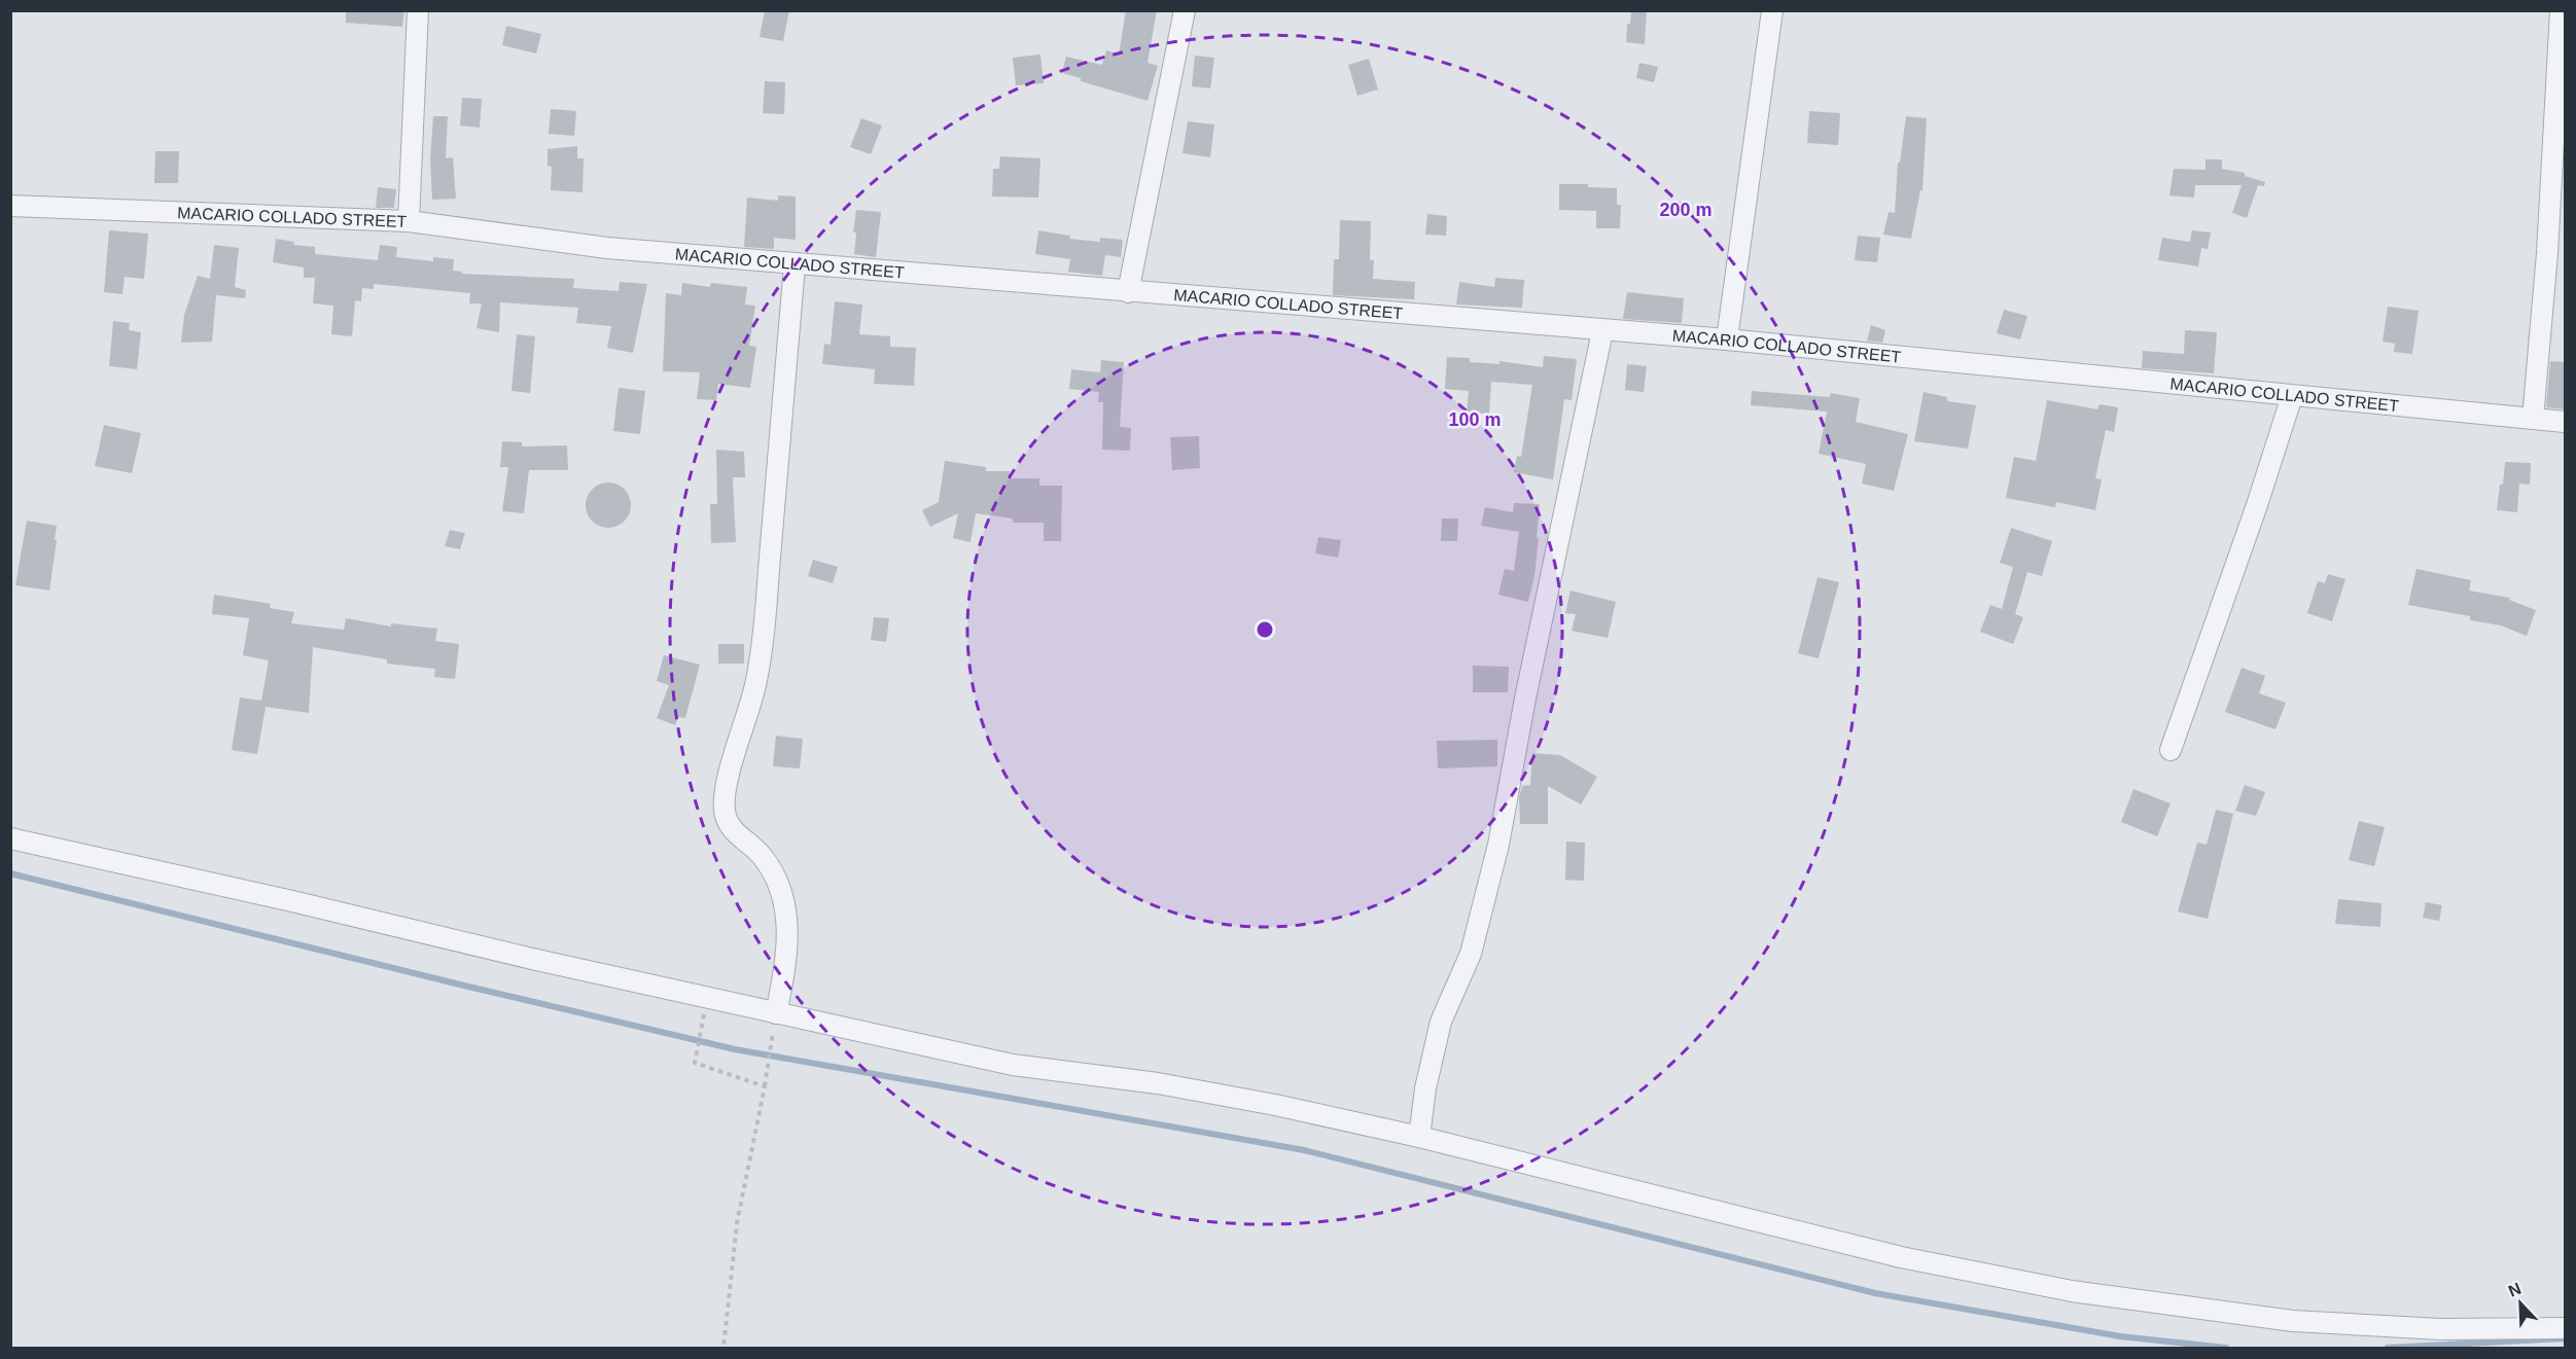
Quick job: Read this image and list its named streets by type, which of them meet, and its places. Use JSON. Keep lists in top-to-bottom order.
{
  "streets": {
    "street": ["MACARIO COLLADO STREET"]
  },
  "north": "top left",
  "rings": ["200 m", "100 m"]
}
